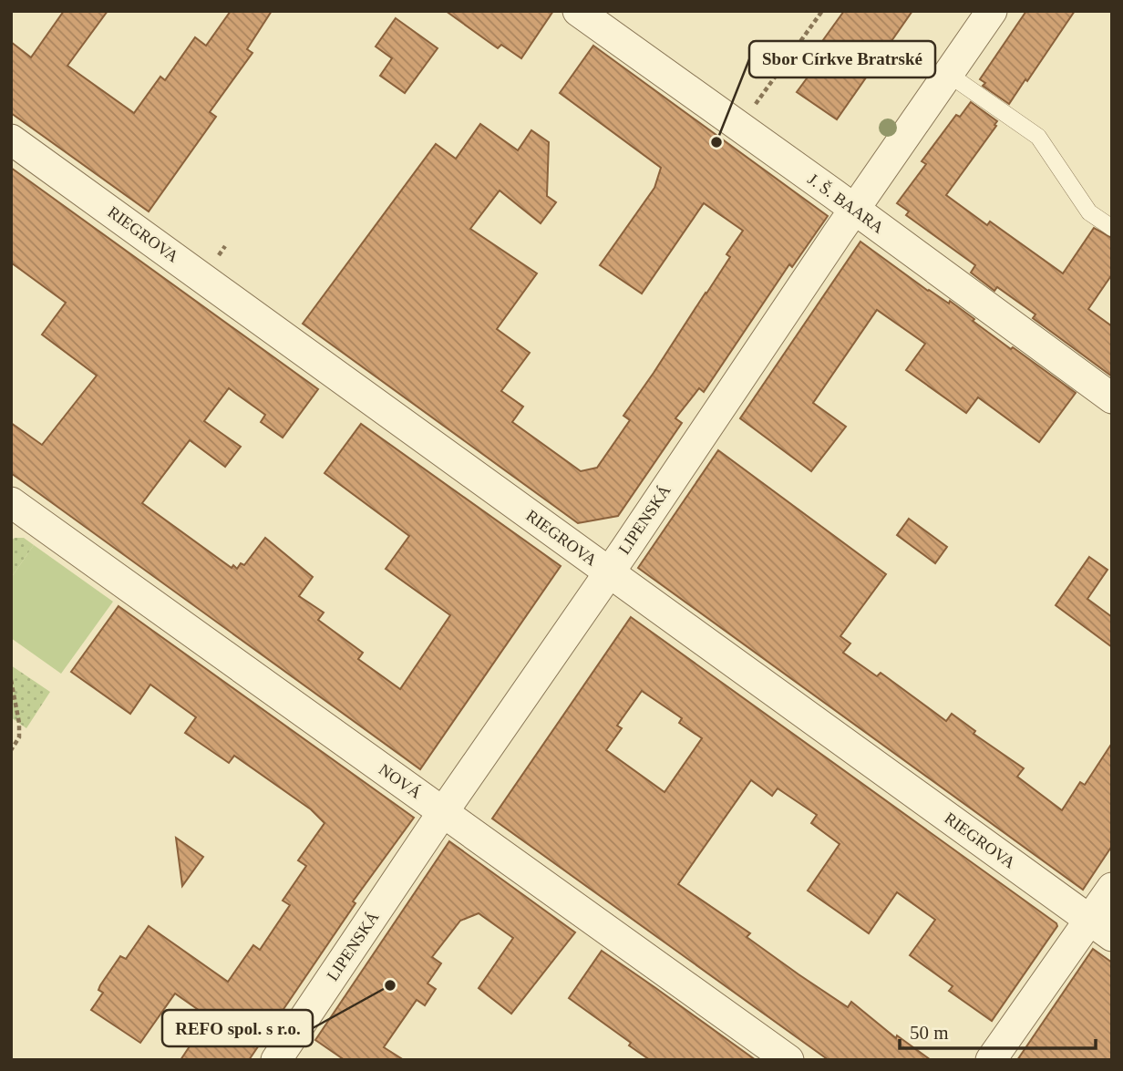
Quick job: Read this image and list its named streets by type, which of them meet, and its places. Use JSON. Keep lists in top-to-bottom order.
{
  "streets": {
    "street": [
      "J. Š. BAARA",
      "RIEGROVA",
      "LIPENSKÁ",
      "NOVÁ"
    ]
  },
  "crossings": [
    ["J. Š. BAARA", "LIPENSKÁ"],
    ["RIEGROVA", "LIPENSKÁ"],
    ["LIPENSKÁ", "NOVÁ"]
  ],
  "places": ["Sbor Církve Bratrské", "REFO spol. s r.o."],
  "scale_bar": "50 m"
}
